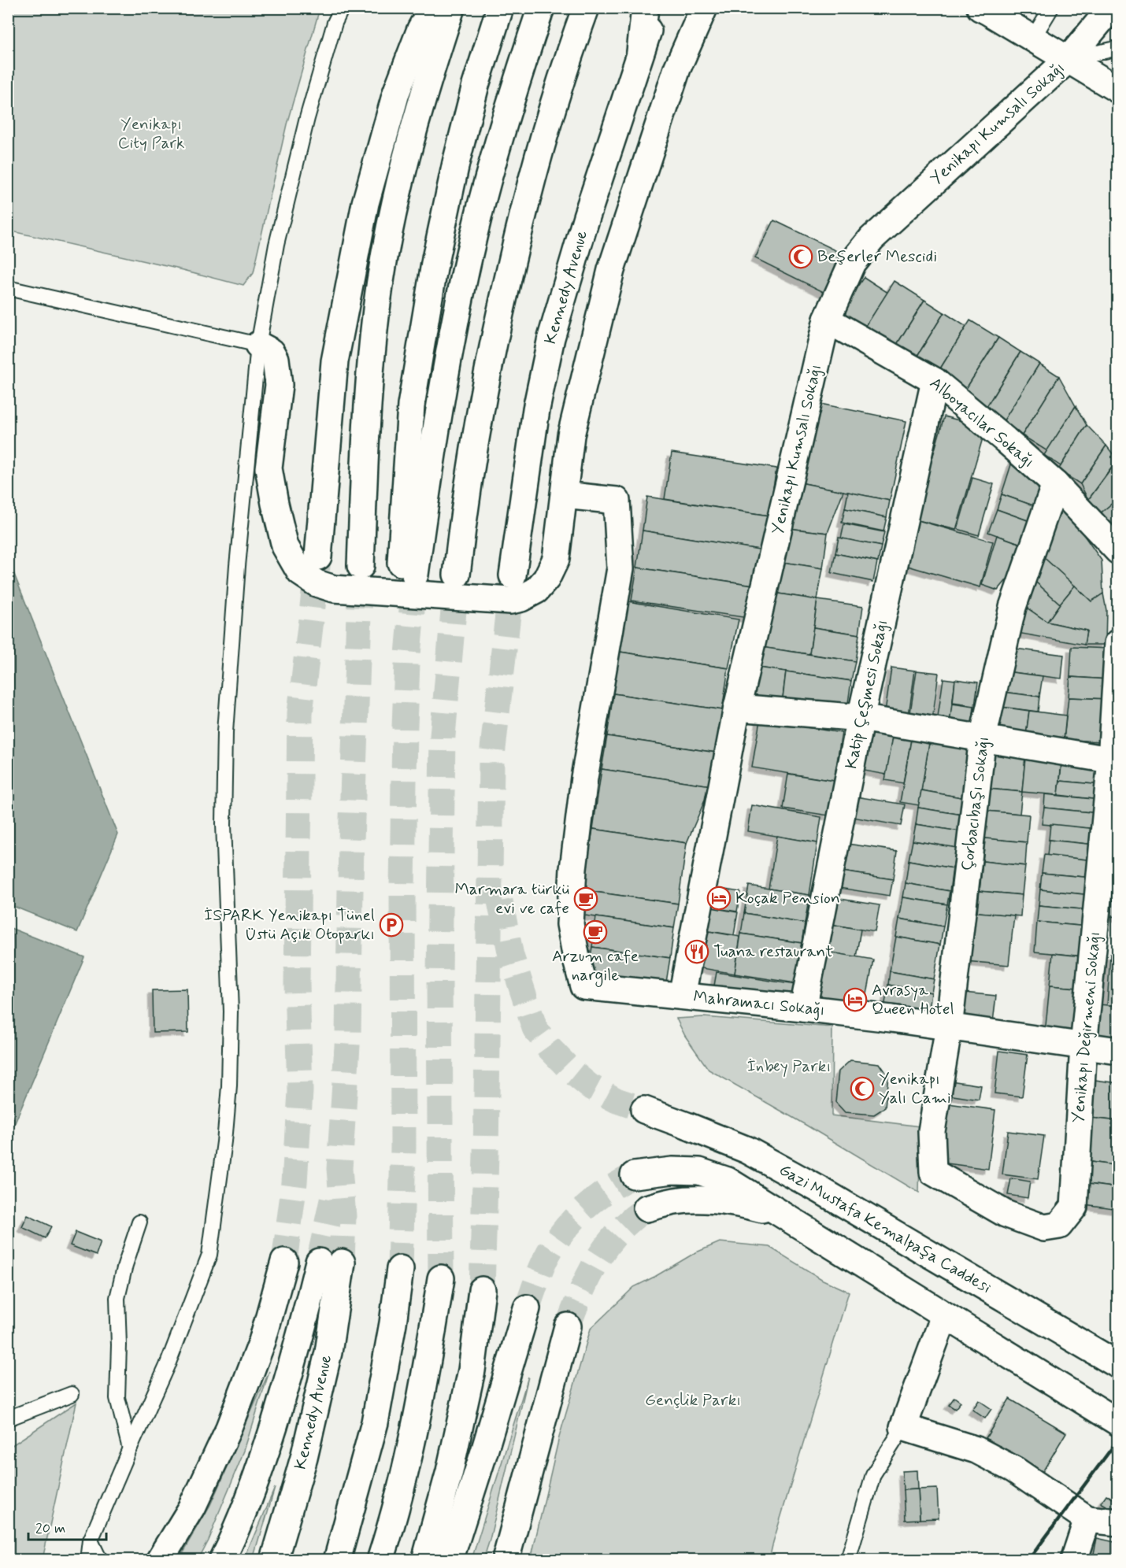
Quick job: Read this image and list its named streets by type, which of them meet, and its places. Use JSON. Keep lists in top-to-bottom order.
{
  "streets": {
    "main road": [
      "Yenikapı Kumsalı Sokağı",
      "Kennedy Avenue",
      "Alboyacılar Sokağı",
      "Katip Çeşmesi Sokağı",
      "Çorbacıbaşı Sokağı",
      "Mahramacı Sokağı",
      "Yenikapı Değirmeni Sokağı",
      "Gazi Mustafa Kemalpaşa Caddesi"
    ]
  },
  "crossings": [
    ["Yenikapı Kumsalı Sokağı", "Alboyacılar Sokağı"],
    ["Yenikapı Kumsalı Sokağı", "Mahramacı Sokağı"],
    ["Alboyacılar Sokağı", "Katip Çeşmesi Sokağı"],
    ["Alboyacılar Sokağı", "Çorbacıbaşı Sokağı"],
    ["Katip Çeşmesi Sokağı", "Mahramacı Sokağı"],
    ["Çorbacıbaşı Sokağı", "Mahramacı Sokağı"],
    ["Çorbacıbaşı Sokağı", "Yenikapı Değirmeni Sokağı"],
    ["Mahramacı Sokağı", "Yenikapı Değirmeni Sokağı"]
  ],
  "parks": ["Yenikapı City Park", "İnbey Parkı", "Gençlik Parkı"],
  "places": {
    "mosque": ["Beşerler Mescidi", "Yenikapı Yalı Cami"],
    "hotel": ["Koçak Pension", "Avrasya Queen Hotel"],
    "cafe": ["Marmara türkü evi ve cafe", "Arzum cafe nargile"],
    "parking": ["İSPARK Yenikapı Tünel Üstü Açık Otoparkı"],
    "restaurant": ["Tuana restaurant"]
  },
  "scale_bar": "20 m"
}
